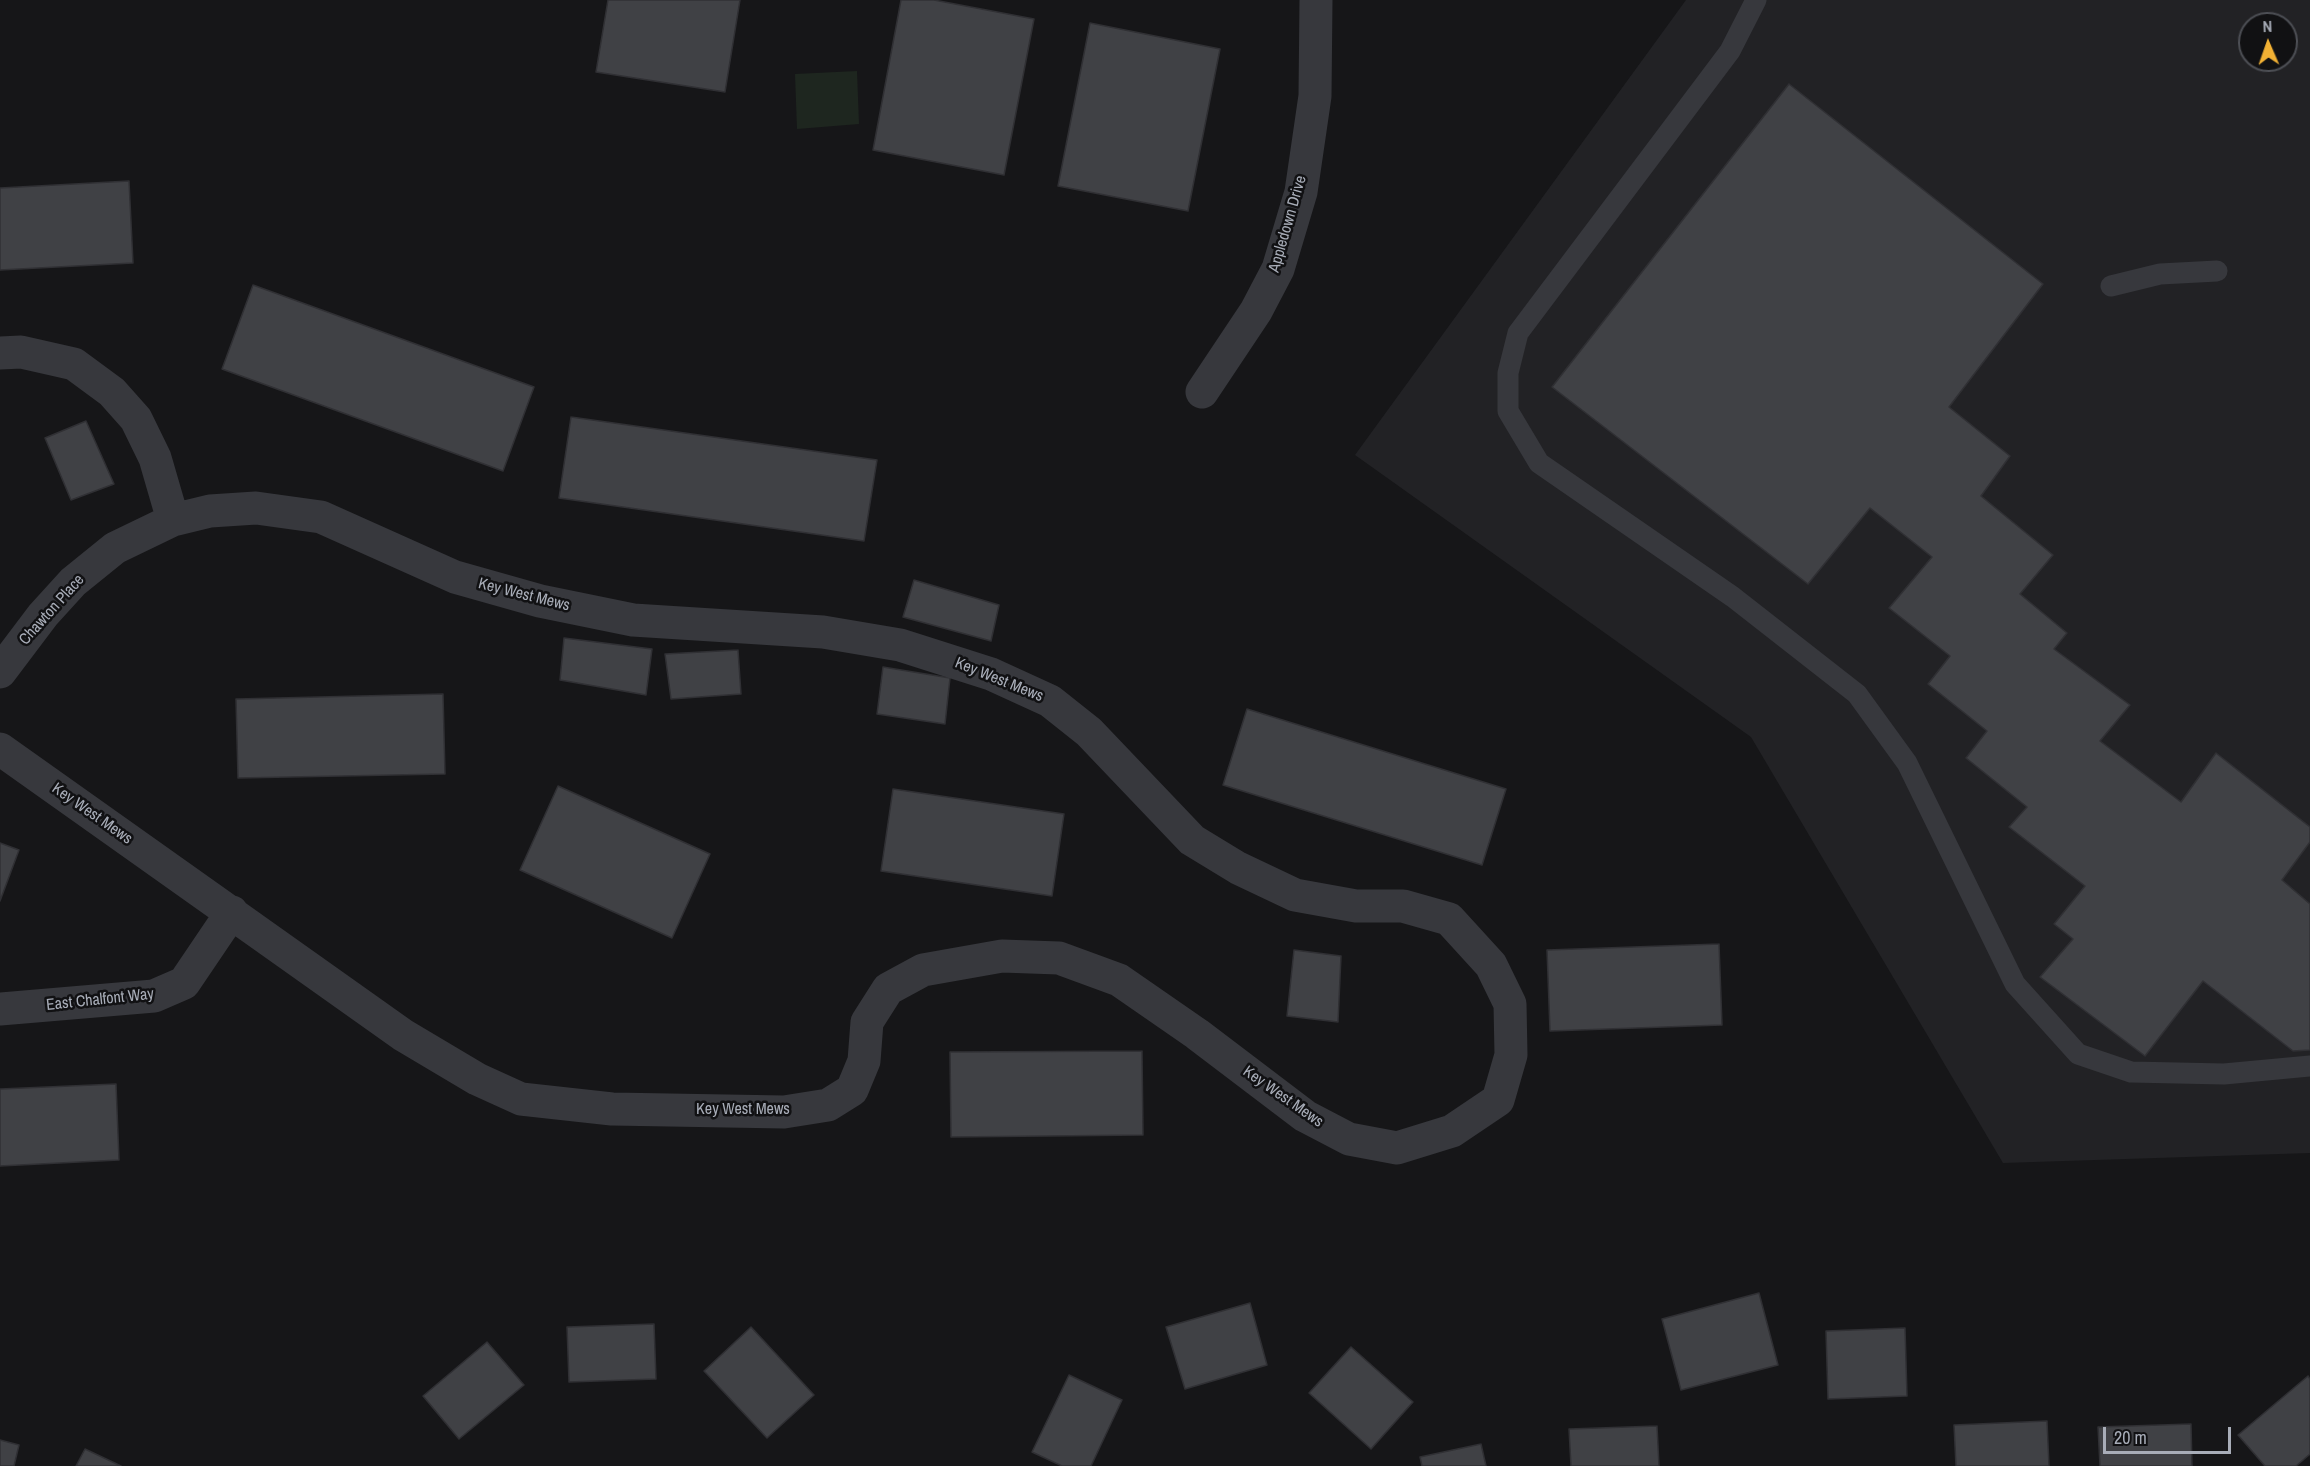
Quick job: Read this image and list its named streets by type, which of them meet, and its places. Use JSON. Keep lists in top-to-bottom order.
{
  "streets": {
    "street": [
      "Appledown Drive",
      "Key West Mews",
      "Chawton Place",
      "East Chalfont Way"
    ]
  },
  "crossings": [
    ["Key West Mews", "Chawton Place"],
    ["Key West Mews", "East Chalfont Way"]
  ],
  "scale_bar": "20 m",
  "north": "top"
}
